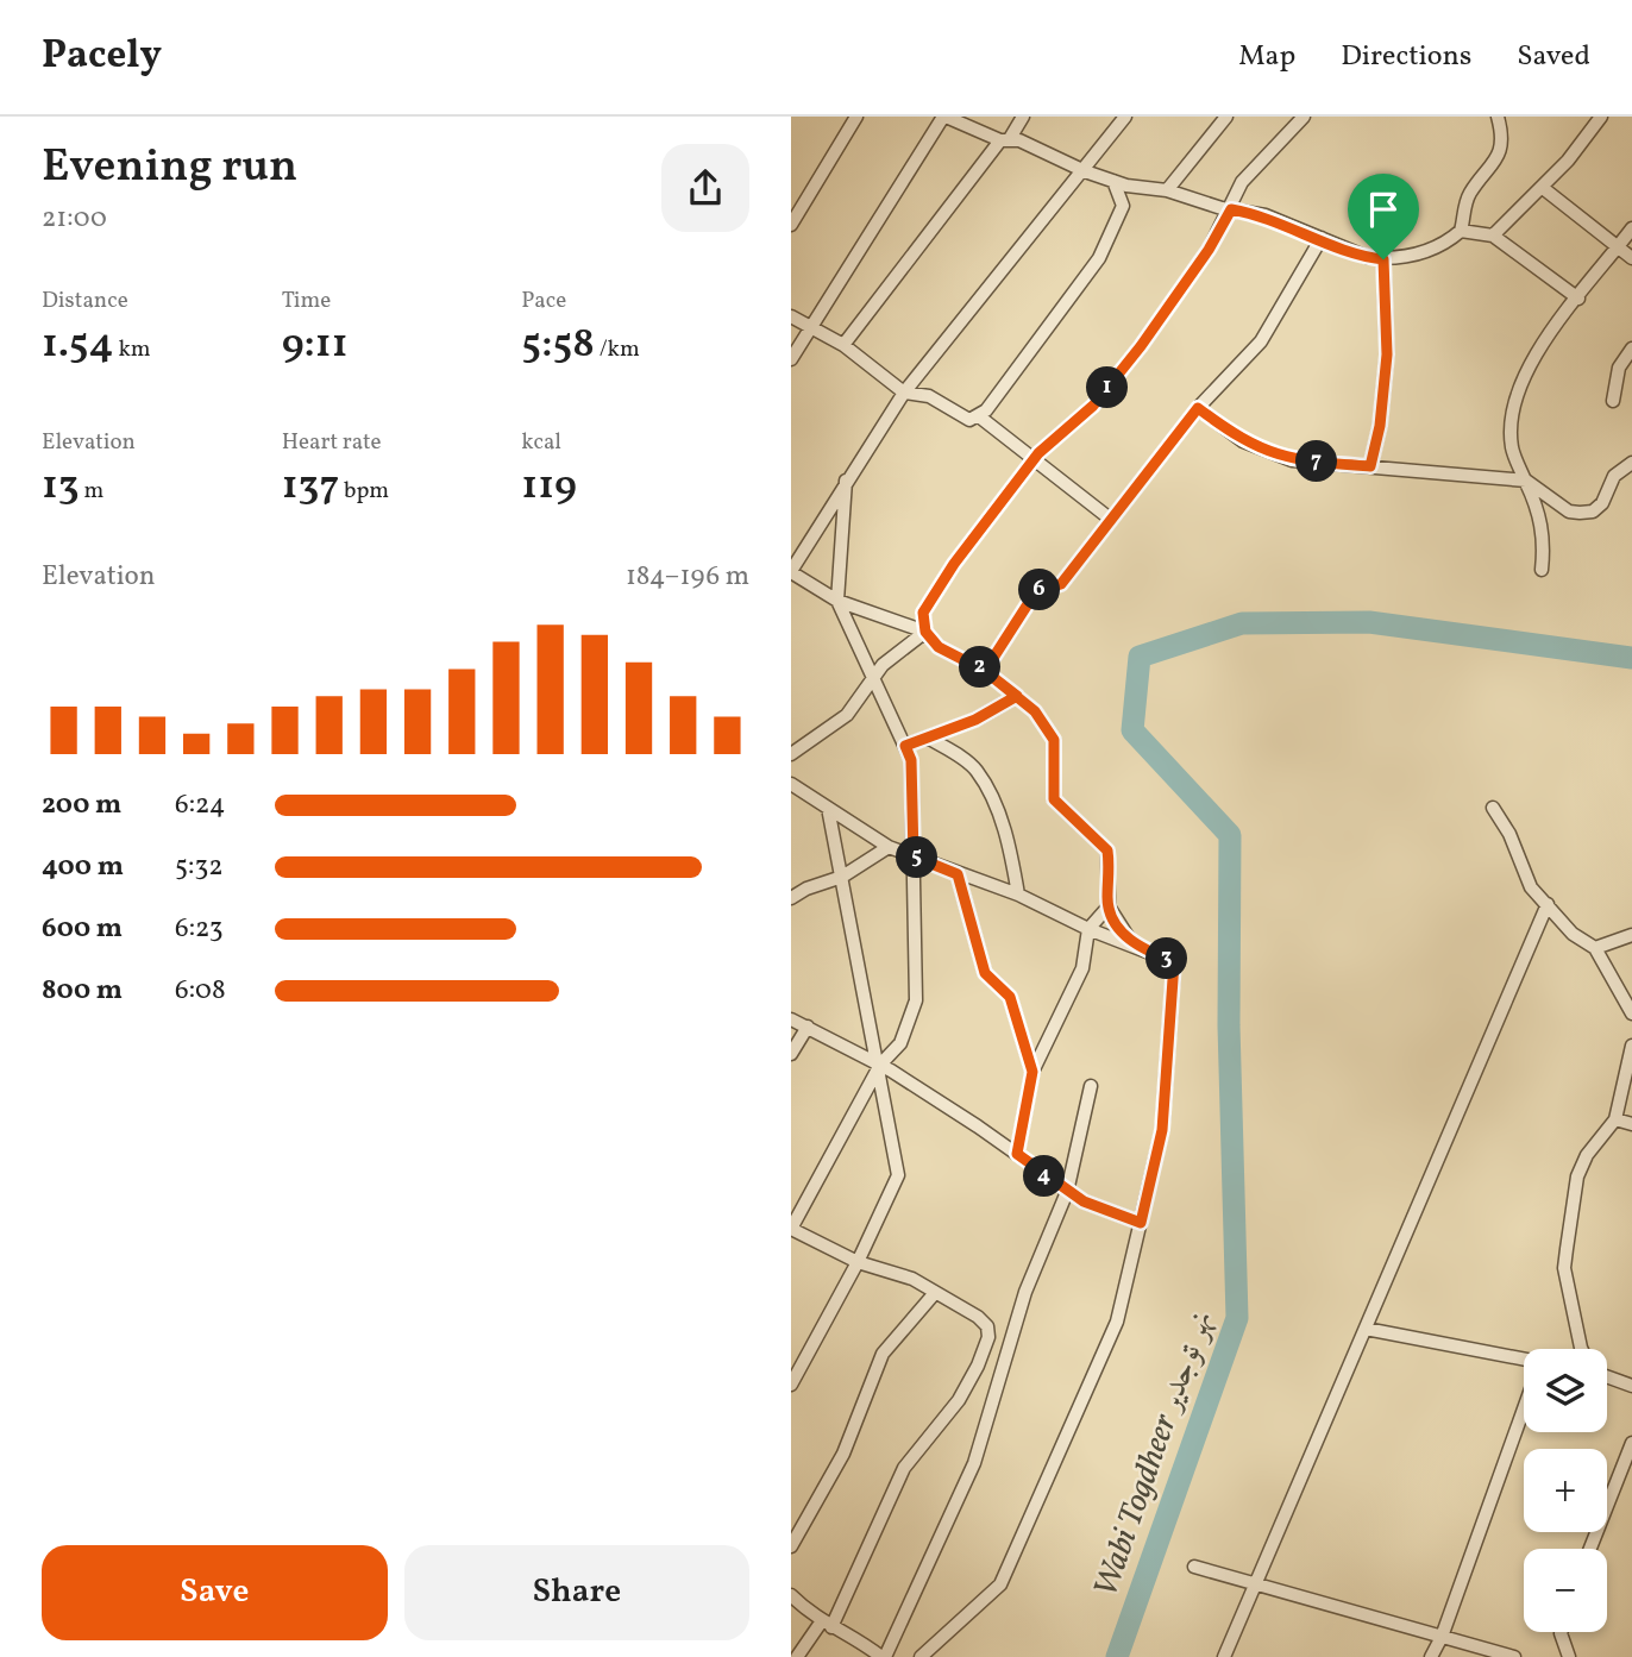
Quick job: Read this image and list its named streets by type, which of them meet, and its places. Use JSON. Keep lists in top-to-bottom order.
{
  "water": ["Wabi Togdheer نهر توجدير"],
  "page": {
    "header": "Pacely",
    "nav": ["Map", "Directions", "Saved"],
    "heading": ["Evening run", "21:00"],
    "stats": [
      ["Distance", "1.54 km"],
      ["Time", "9:11"],
      ["Pace", "5:58 /km"],
      ["Elevation", "13 m"],
      ["Heart rate", "137 bpm"],
      ["kcal", "119"]
    ],
    "pins": [
      "1",
      "7",
      "6",
      "2",
      "5",
      "3",
      "4"
    ],
    "chart": ["Elevation", "184–196 m"],
    "list": [
      {
        "name": "200 m",
        "note": "6:24"
      },
      {
        "name": "400 m",
        "note": "5:32"
      },
      {
        "name": "600 m",
        "note": "6:23"
      },
      {
        "name": "800 m",
        "note": "6:08"
      }
    ],
    "map_buttons": ["+", "−"],
    "buttons": ["Save", "Share"]
  }
}
